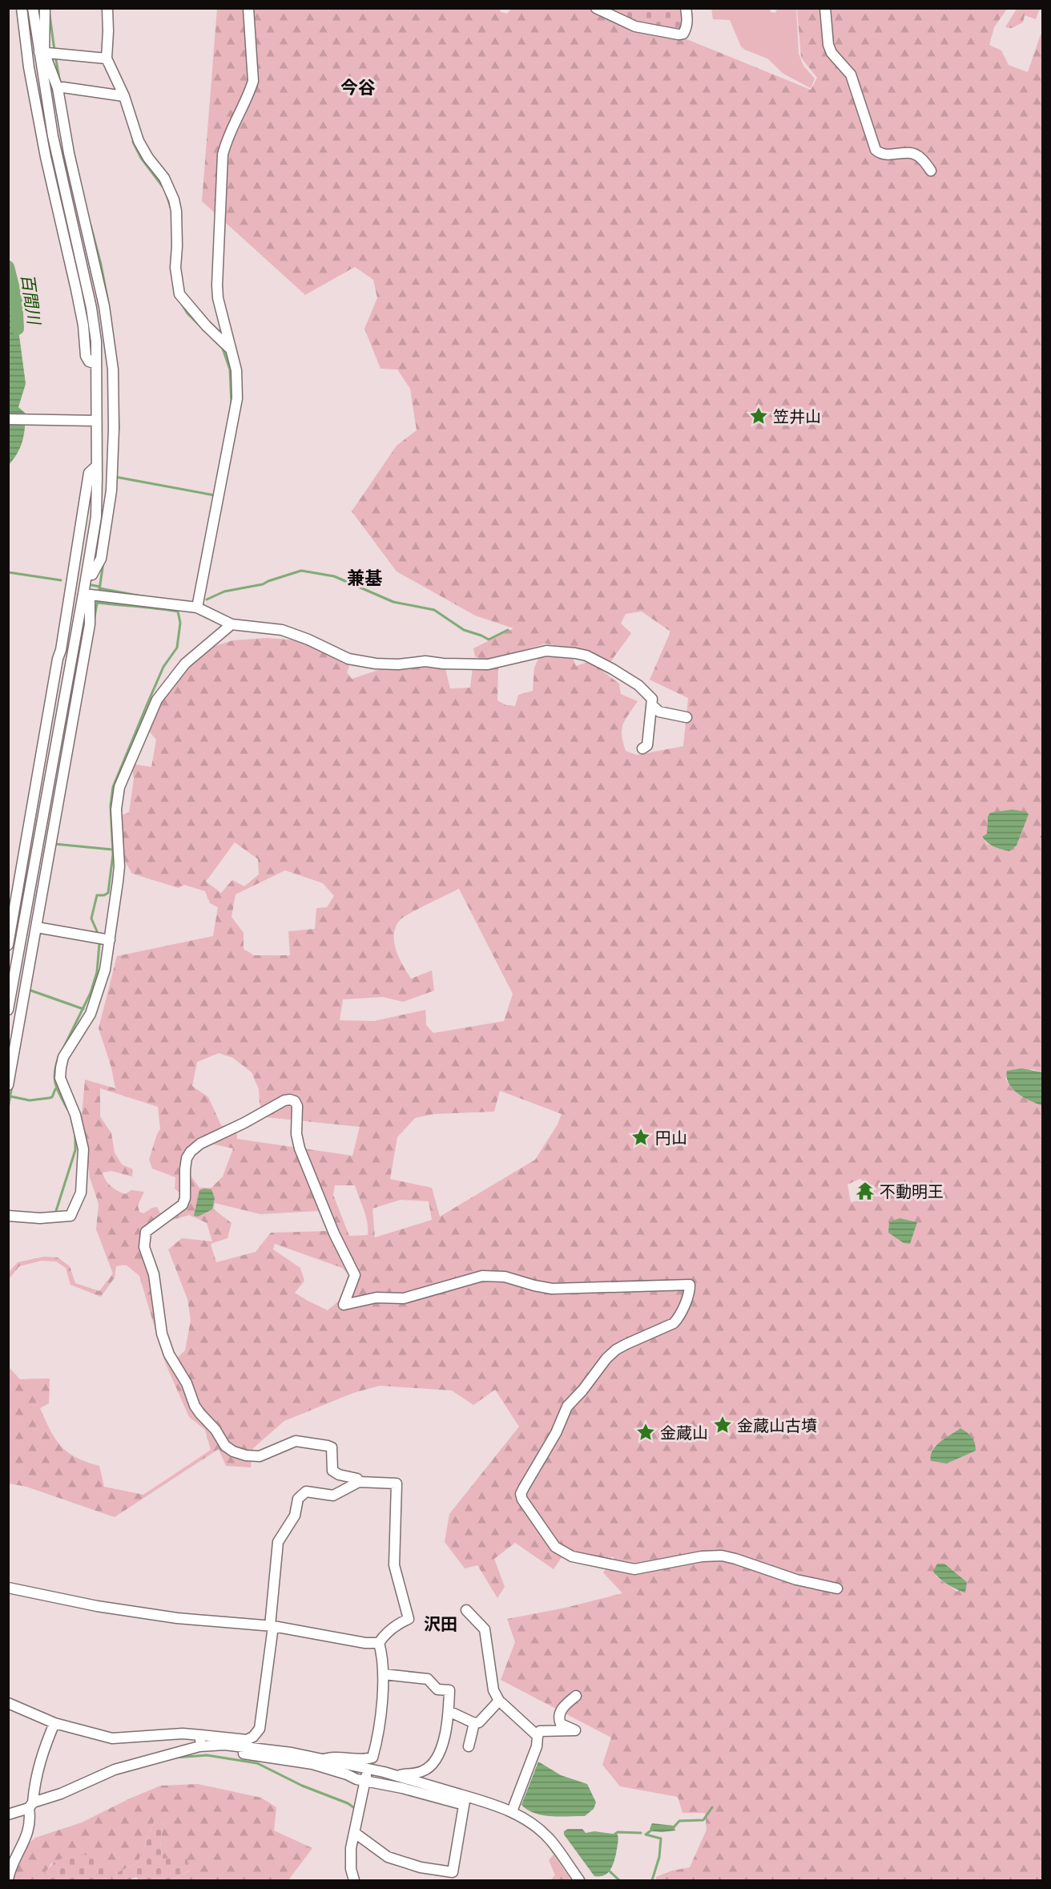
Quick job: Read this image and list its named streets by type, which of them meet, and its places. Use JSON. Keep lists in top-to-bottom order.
{
  "districts": ["今谷", "兼基", "沢田"],
  "water": ["百間川"],
  "places": {
    "place": [
      "笠井山",
      "円山",
      "金蔵山古墳",
      "金蔵山"
    ],
    "temple": ["不動明王"]
  }
}
